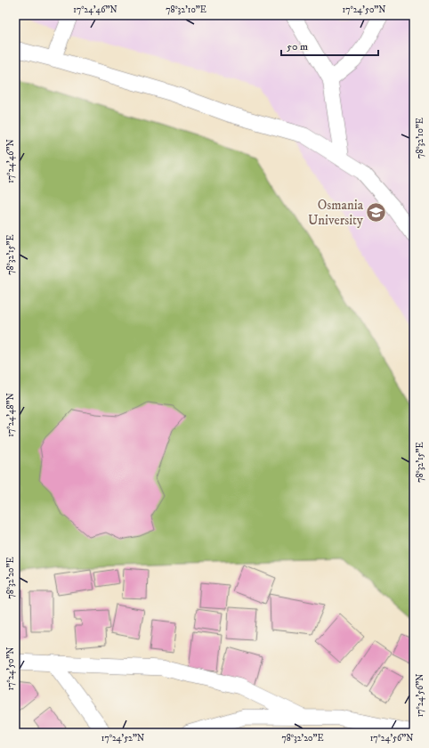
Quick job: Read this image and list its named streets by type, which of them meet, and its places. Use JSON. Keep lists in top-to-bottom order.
{
  "places": {
    "school or university": ["Osmania University"]
  },
  "scale_bar": "50 m",
  "coordinates": [
    "17°24'46\"N",
    "78°32'10\"E",
    "17°24'50\"N",
    "78°32'15\"E",
    "17°24'48\"N",
    "78°32'20\"E",
    "17°24'56\"N",
    "17°24'52\"N"
  ]
}
